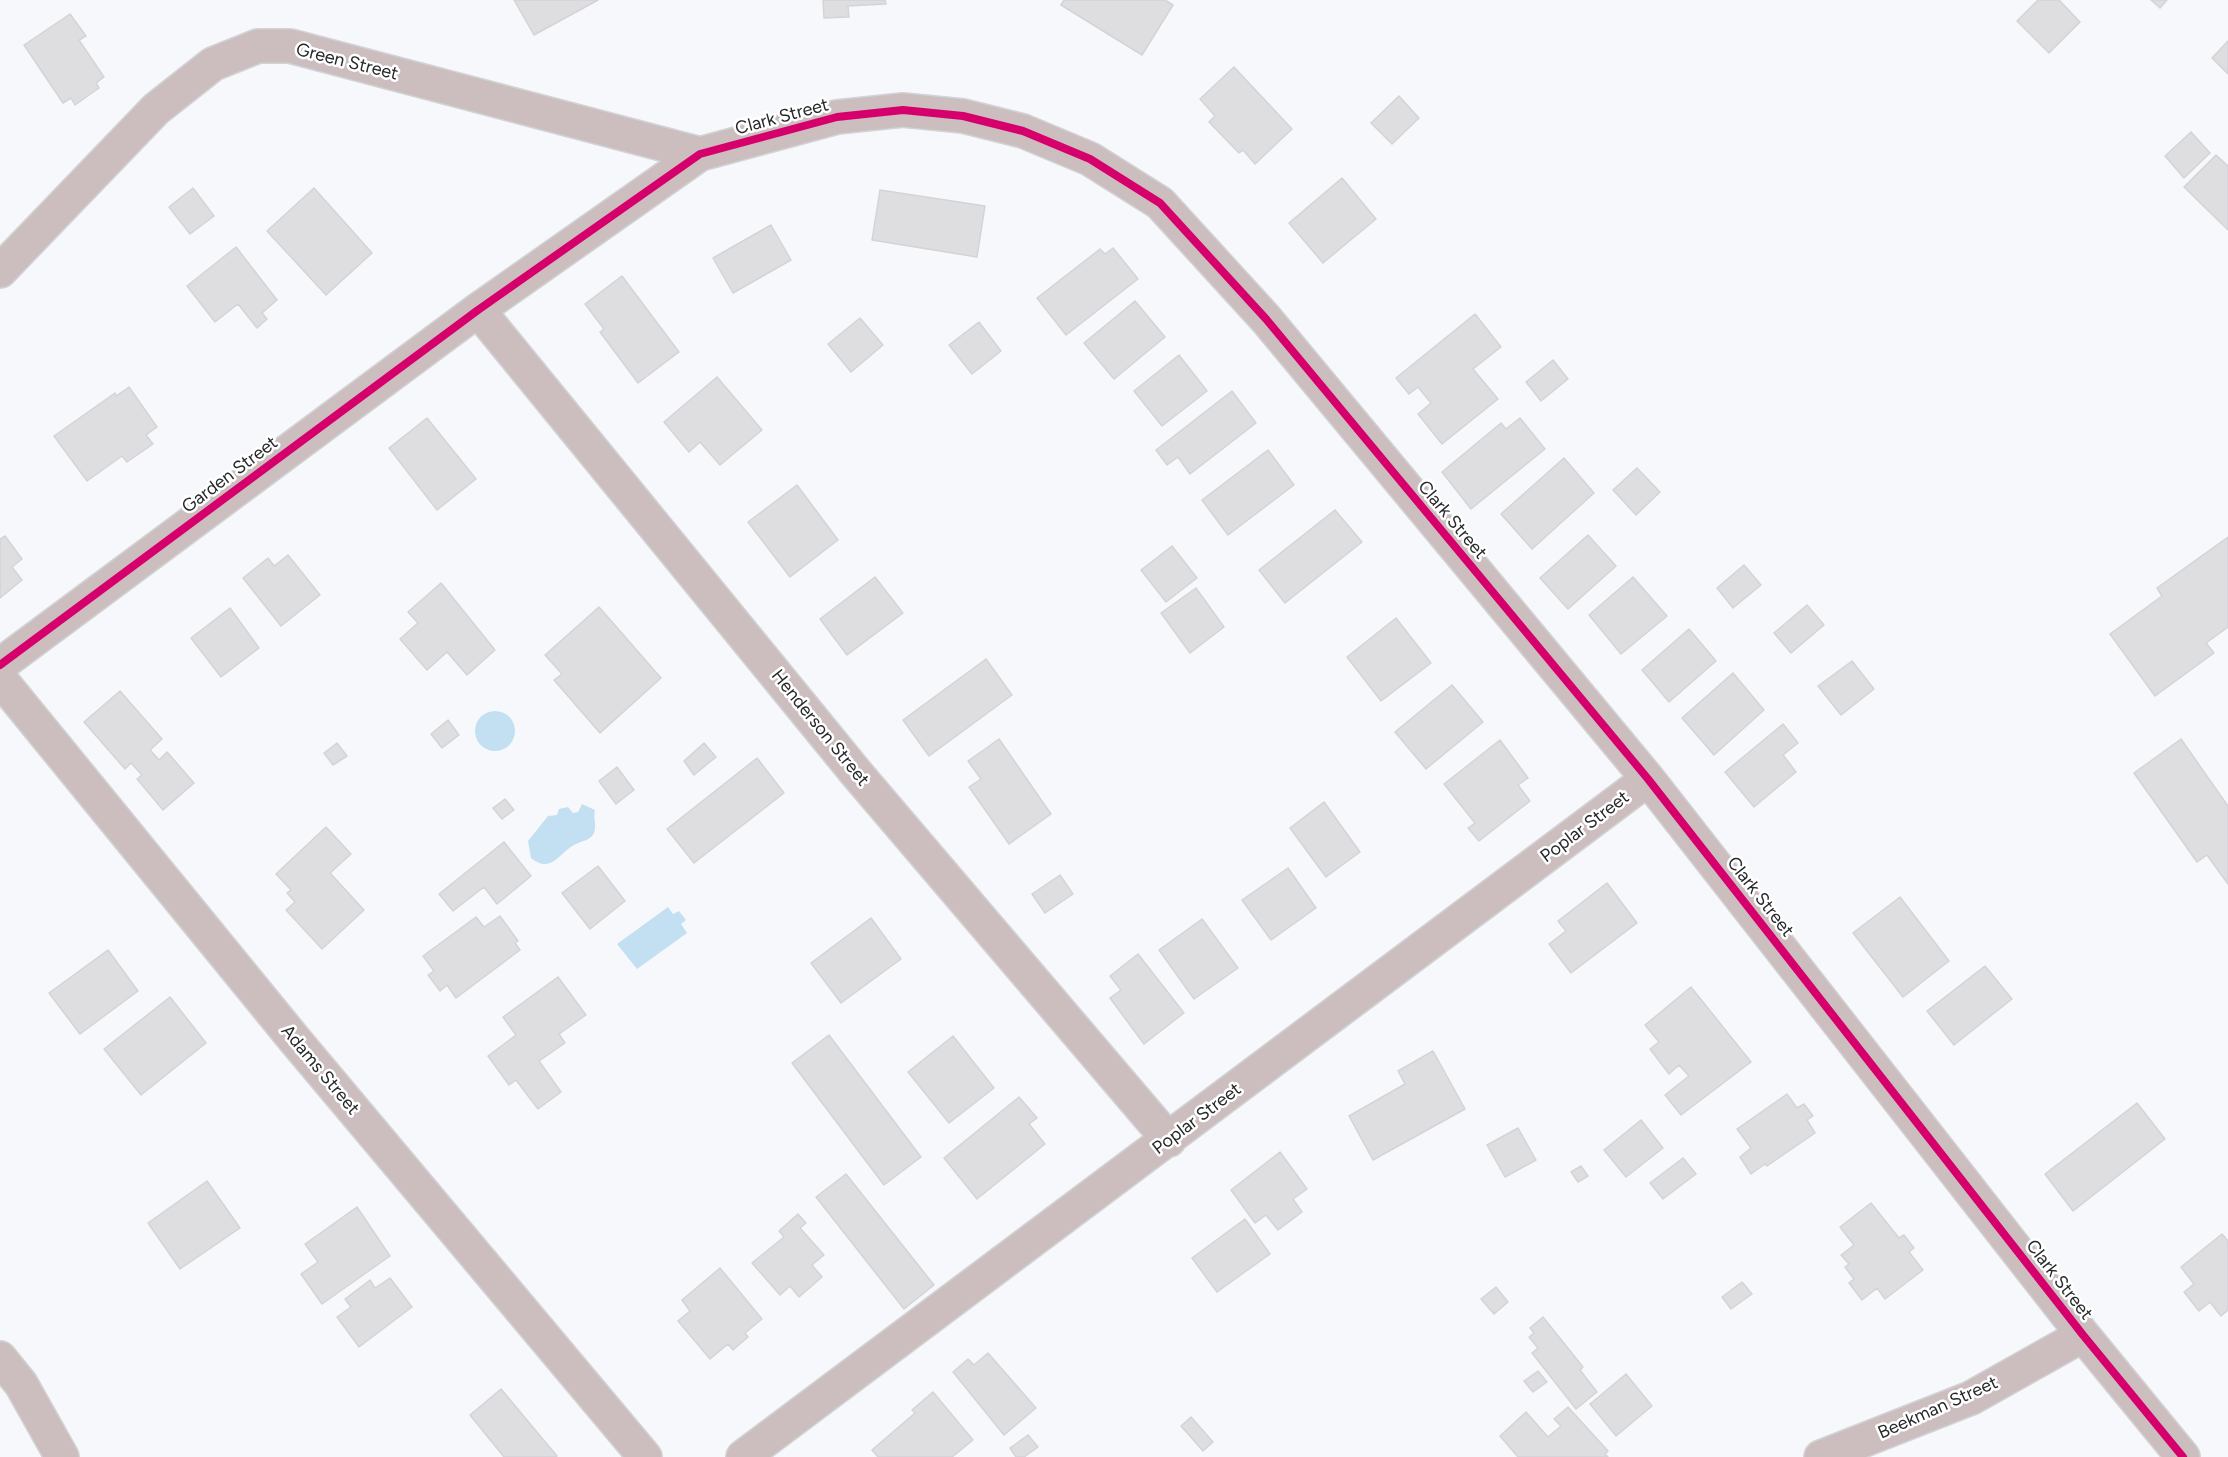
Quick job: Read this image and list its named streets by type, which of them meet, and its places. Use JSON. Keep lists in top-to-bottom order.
{
  "streets": {
    "street": [
      "Green Street",
      "Clark Street",
      "Garden Street",
      "Henderson Street",
      "Poplar Street",
      "Adams Street",
      "Beekman Street"
    ]
  },
  "crossings": [
    ["Green Street", "Clark Street"],
    ["Clark Street", "Garden Street"],
    ["Clark Street", "Henderson Street"],
    ["Clark Street", "Poplar Street"],
    ["Clark Street", "Beekman Street"],
    ["Garden Street", "Henderson Street"],
    ["Henderson Street", "Poplar Street"]
  ]
}
